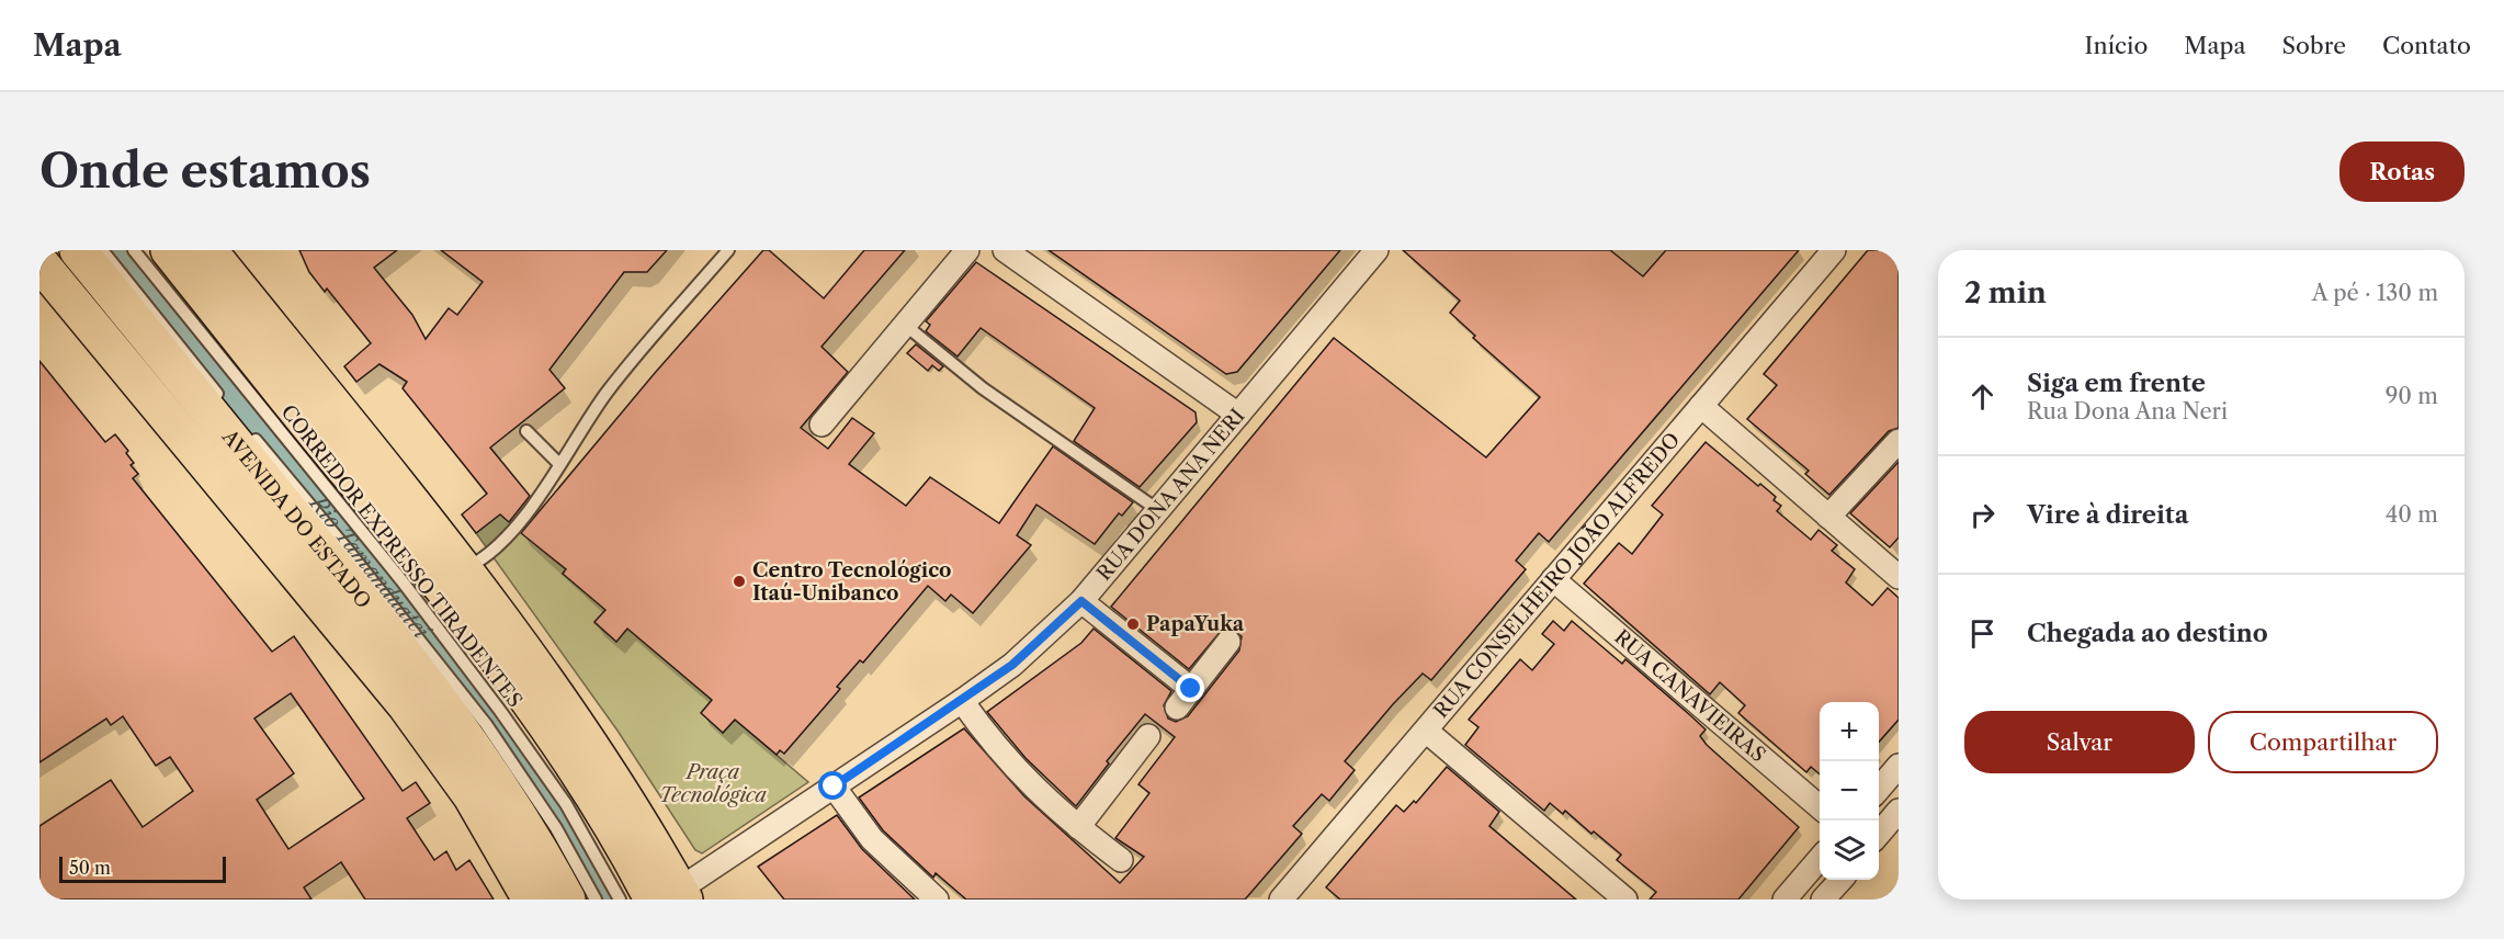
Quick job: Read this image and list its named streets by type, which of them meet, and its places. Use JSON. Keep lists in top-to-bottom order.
{
  "streets": {
    "main road": ["AVENIDA DO ESTADO"],
    "street": ["RUA DONA ANA NERI", "RUA CONSELHEIRO JOÃO ALFREDO", "RUA CANAVIEIRAS"],
    "lane": ["CORREDOR EXPRESSO TIRADENTES"]
  },
  "crossings": [
    ["RUA CONSELHEIRO JOÃO ALFREDO", "RUA CANAVIEIRAS"]
  ],
  "water": ["Rio Tamanduateí"],
  "parks": ["Praça Tecnológica"],
  "places": ["Centro Tecnológico Itaú-Unibanco", "PapaYuka"],
  "scale_bar": "50 m",
  "page": {
    "header": "Mapa",
    "nav": [
      "Início",
      "Mapa",
      "Sobre",
      "Contato"
    ],
    "buttons": [
      "Rotas",
      ["Salvar", "Compartilhar"]
    ],
    "title": "Onde estamos",
    "heading": ["2 min", "A pé · 130 m"],
    "list": [
      ["Siga em frente", "Rua Dona Ana Neri", "90 m"],
      ["Vire à direita", "40 m"],
      "Chegada ao destino"
    ],
    "map_buttons": ["+", "−"],
    "scale": "50 m"
  }
}
